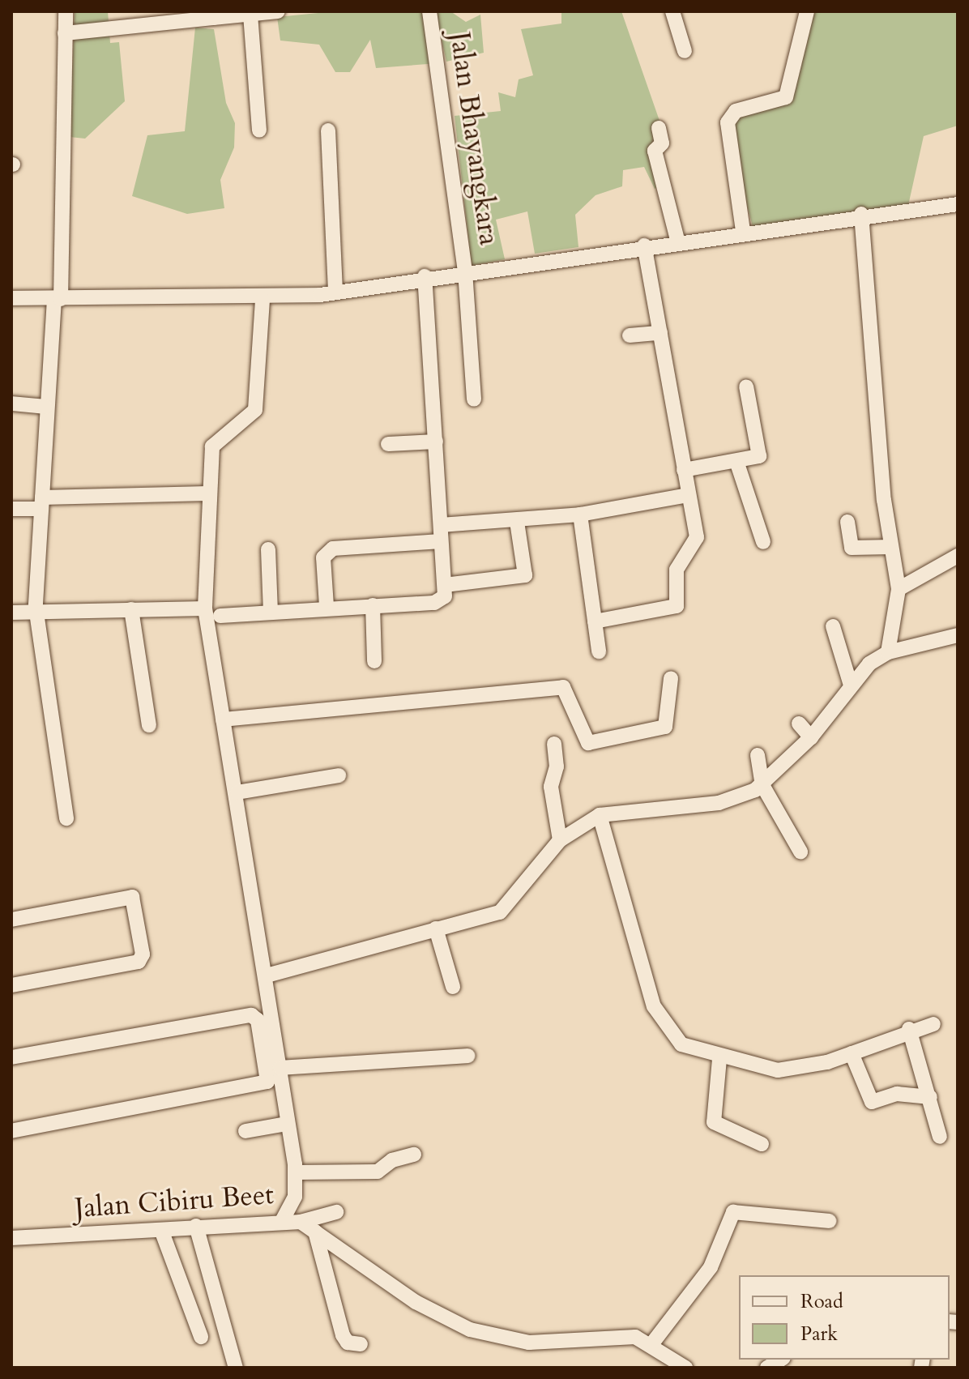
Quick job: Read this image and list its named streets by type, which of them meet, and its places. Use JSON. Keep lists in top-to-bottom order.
{
  "streets": {
    "street": ["Jalan Bhayangkara", "Jalan Cibiru Beet"]
  },
  "legend": ["Road", "Park"]
}
